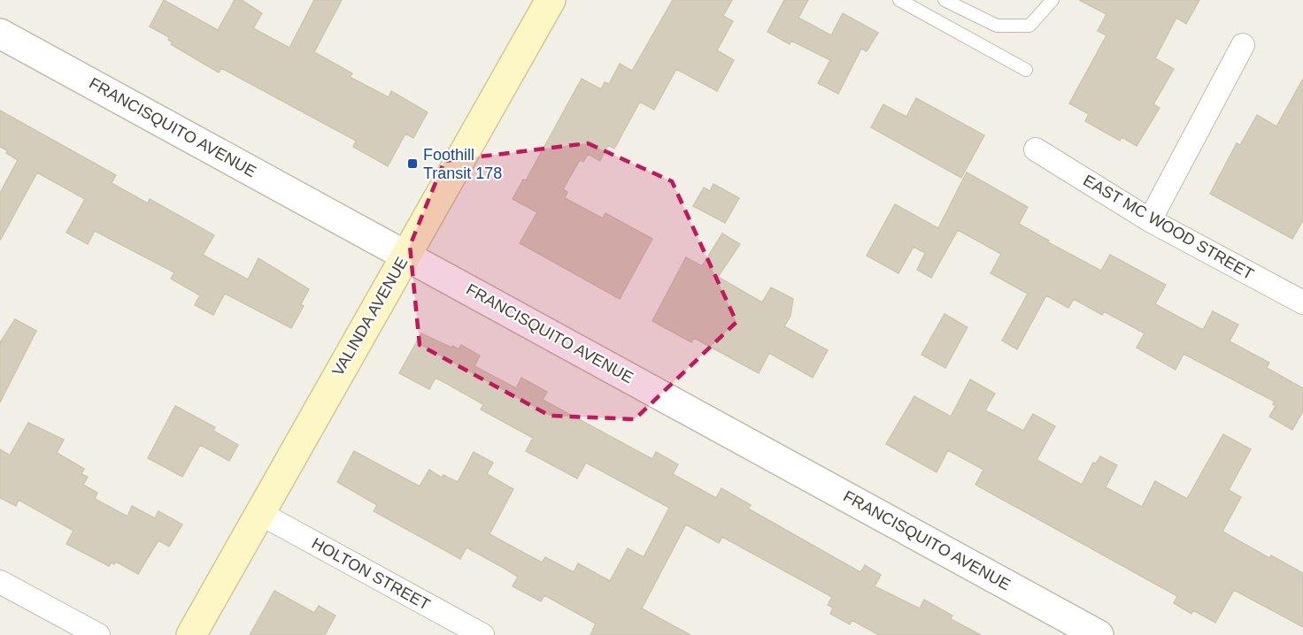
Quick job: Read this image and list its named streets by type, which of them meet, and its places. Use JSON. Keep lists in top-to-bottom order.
{
  "streets": {
    "main road": ["VALINDA AVENUE"],
    "street": ["FRANCISQUITO AVENUE", "EAST MC WOOD STREET", "HOLTON STREET"]
  },
  "crossings": [
    ["FRANCISQUITO AVENUE", "VALINDA AVENUE"],
    ["VALINDA AVENUE", "HOLTON STREET"]
  ],
  "places": {
    "transit": ["Foothill Transit 178"]
  }
}
